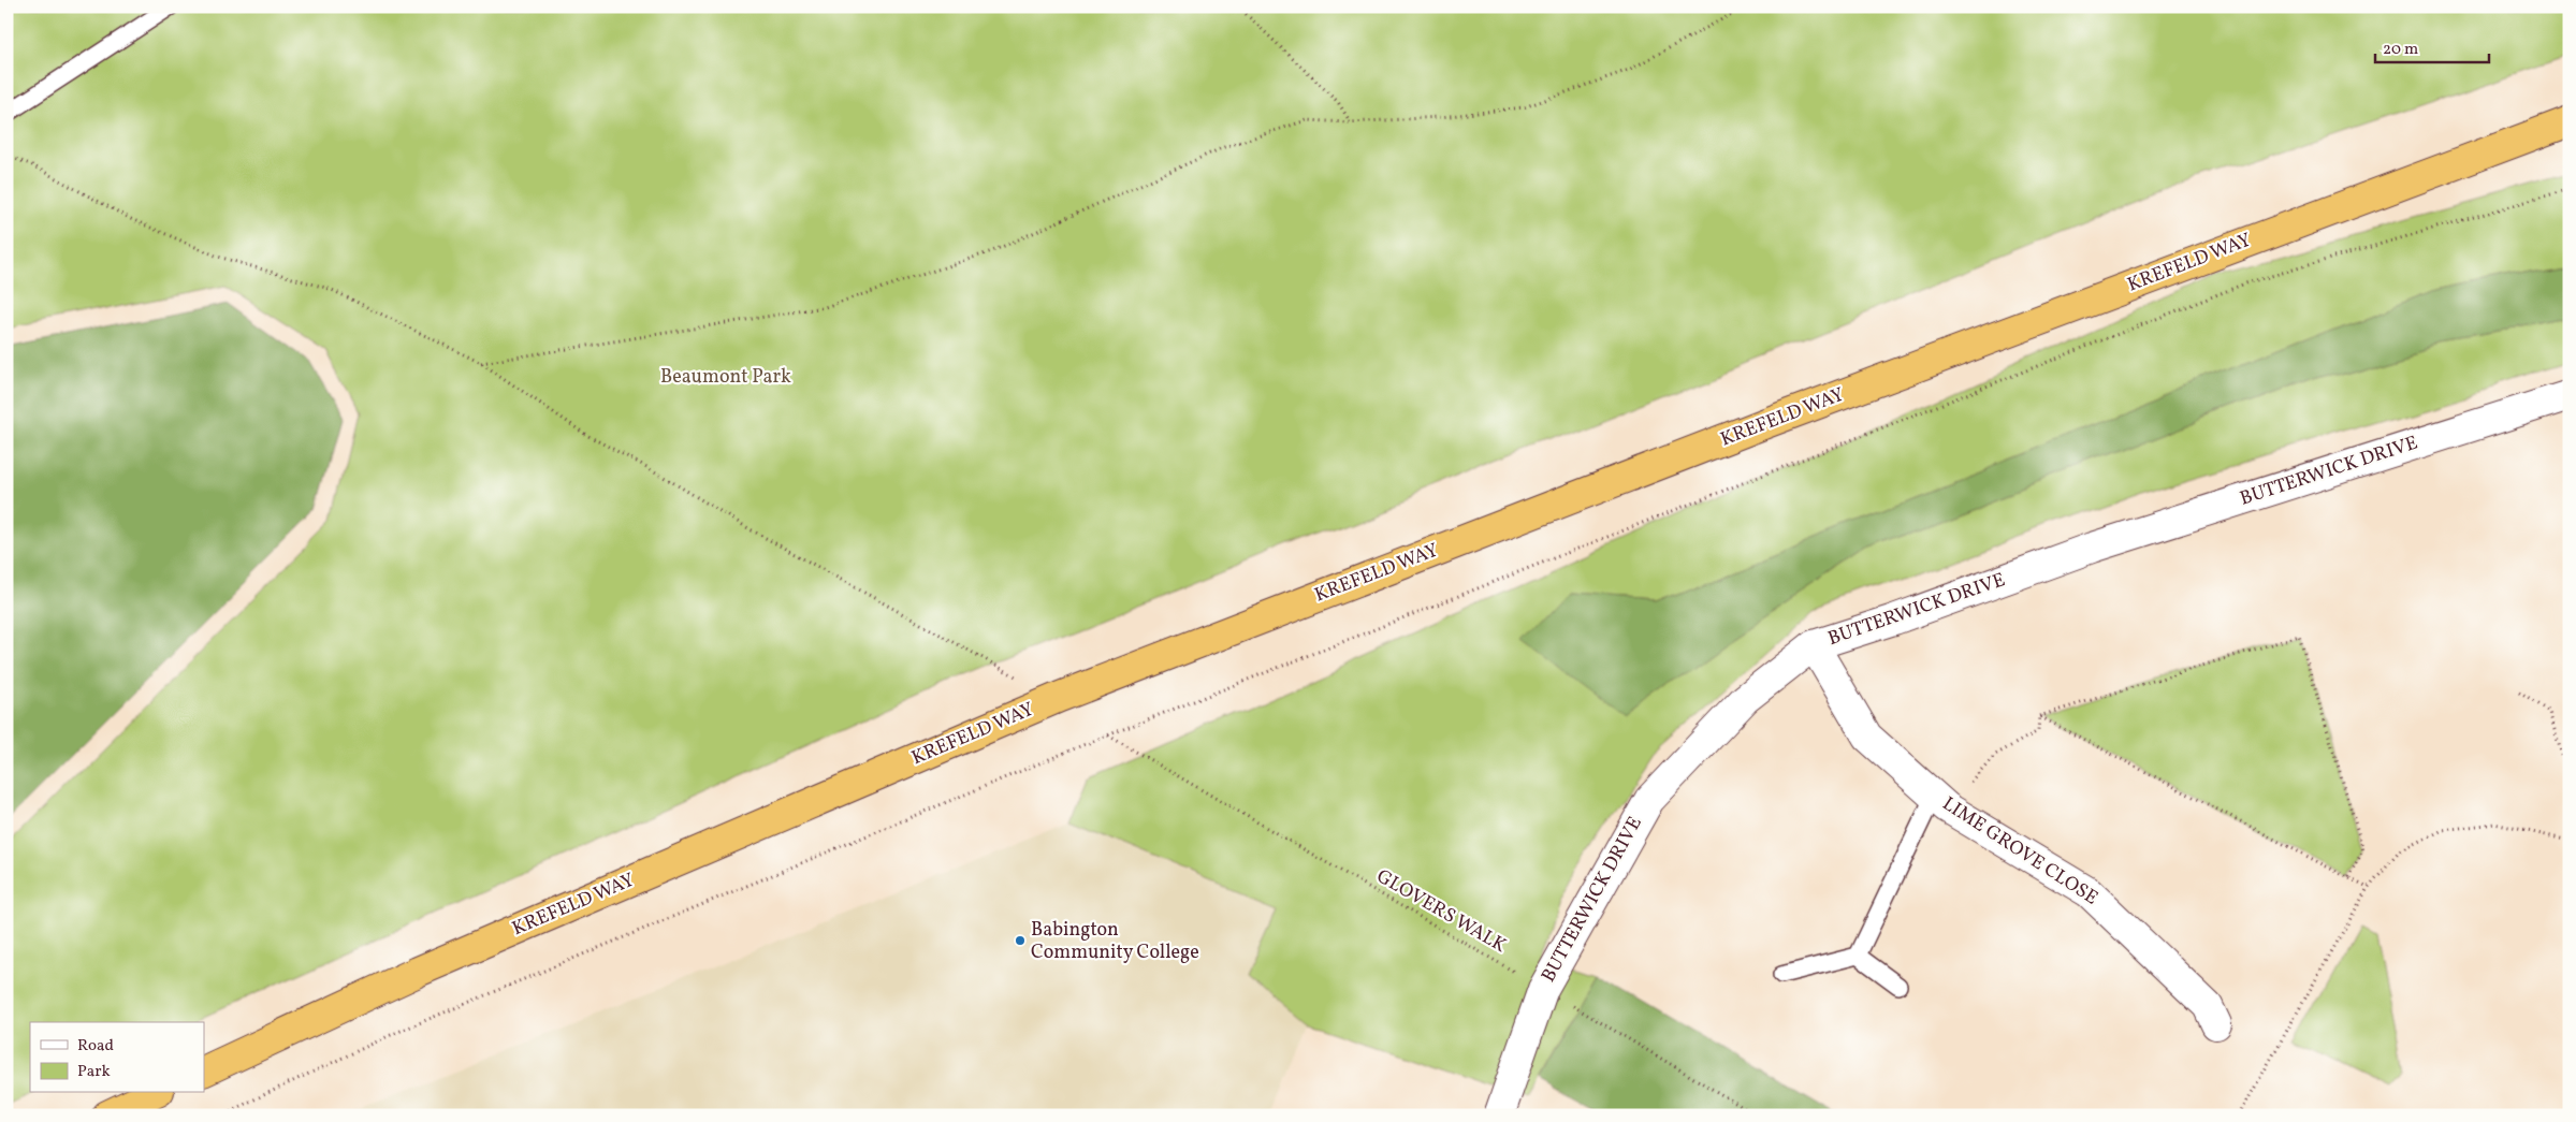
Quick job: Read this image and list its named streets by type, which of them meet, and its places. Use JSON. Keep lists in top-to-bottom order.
{
  "streets": {
    "highway": ["KREFELD WAY"],
    "street": ["BUTTERWICK DRIVE", "LIME GROVE CLOSE"],
    "path": ["GLOVERS WALK"]
  },
  "crossings": [
    ["BUTTERWICK DRIVE", "LIME GROVE CLOSE"],
    ["BUTTERWICK DRIVE", "GLOVERS WALK"]
  ],
  "parks": ["Beaumont Park"],
  "places": ["Babington Community College"],
  "legend": ["Road", "Park"],
  "scale_bar": "20 m"
}
